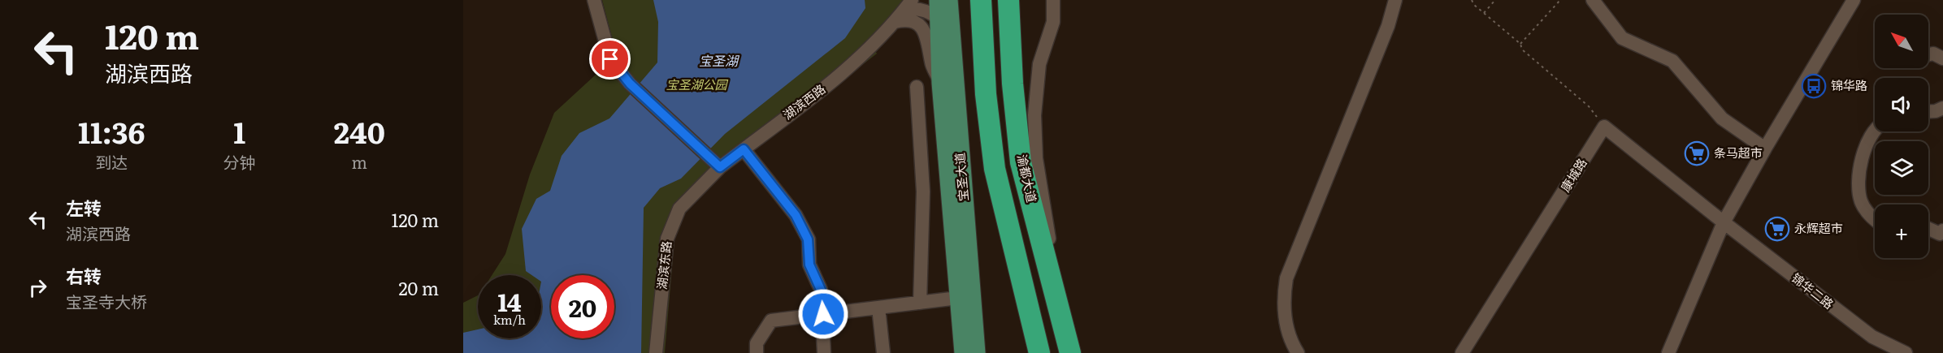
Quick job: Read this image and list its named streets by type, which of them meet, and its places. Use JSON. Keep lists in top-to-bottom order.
{
  "streets": {
    "highway": ["渝都大道"],
    "main road": ["宝圣大道"],
    "street": [
      "湖滨西路",
      "康城路",
      "湖滨东路",
      "锦华二路"
    ]
  },
  "crossings": [
    ["湖滨西路", "湖滨东路"]
  ],
  "water": ["宝圣湖"],
  "parks": ["宝圣湖公园"],
  "places": {
    "bus stop": ["锦华路"],
    "supermarket": ["条马超市", "永辉超市"]
  },
  "north": "top left",
  "page": {
    "turn": ["120 m", "湖滨西路"],
    "map_buttons": "+",
    "eta": [
      "11:36",
      "到达",
      "1",
      "分钟",
      "240",
      "m"
    ],
    "list": [
      {
        "name": "左转",
        "note": "湖滨西路",
        "value": "120 m"
      },
      {
        "name": "右转",
        "note": "宝圣寺大桥",
        "value": "20 m"
      }
    ],
    "speed": "14 km/h",
    "limit": "20"
  }
}
